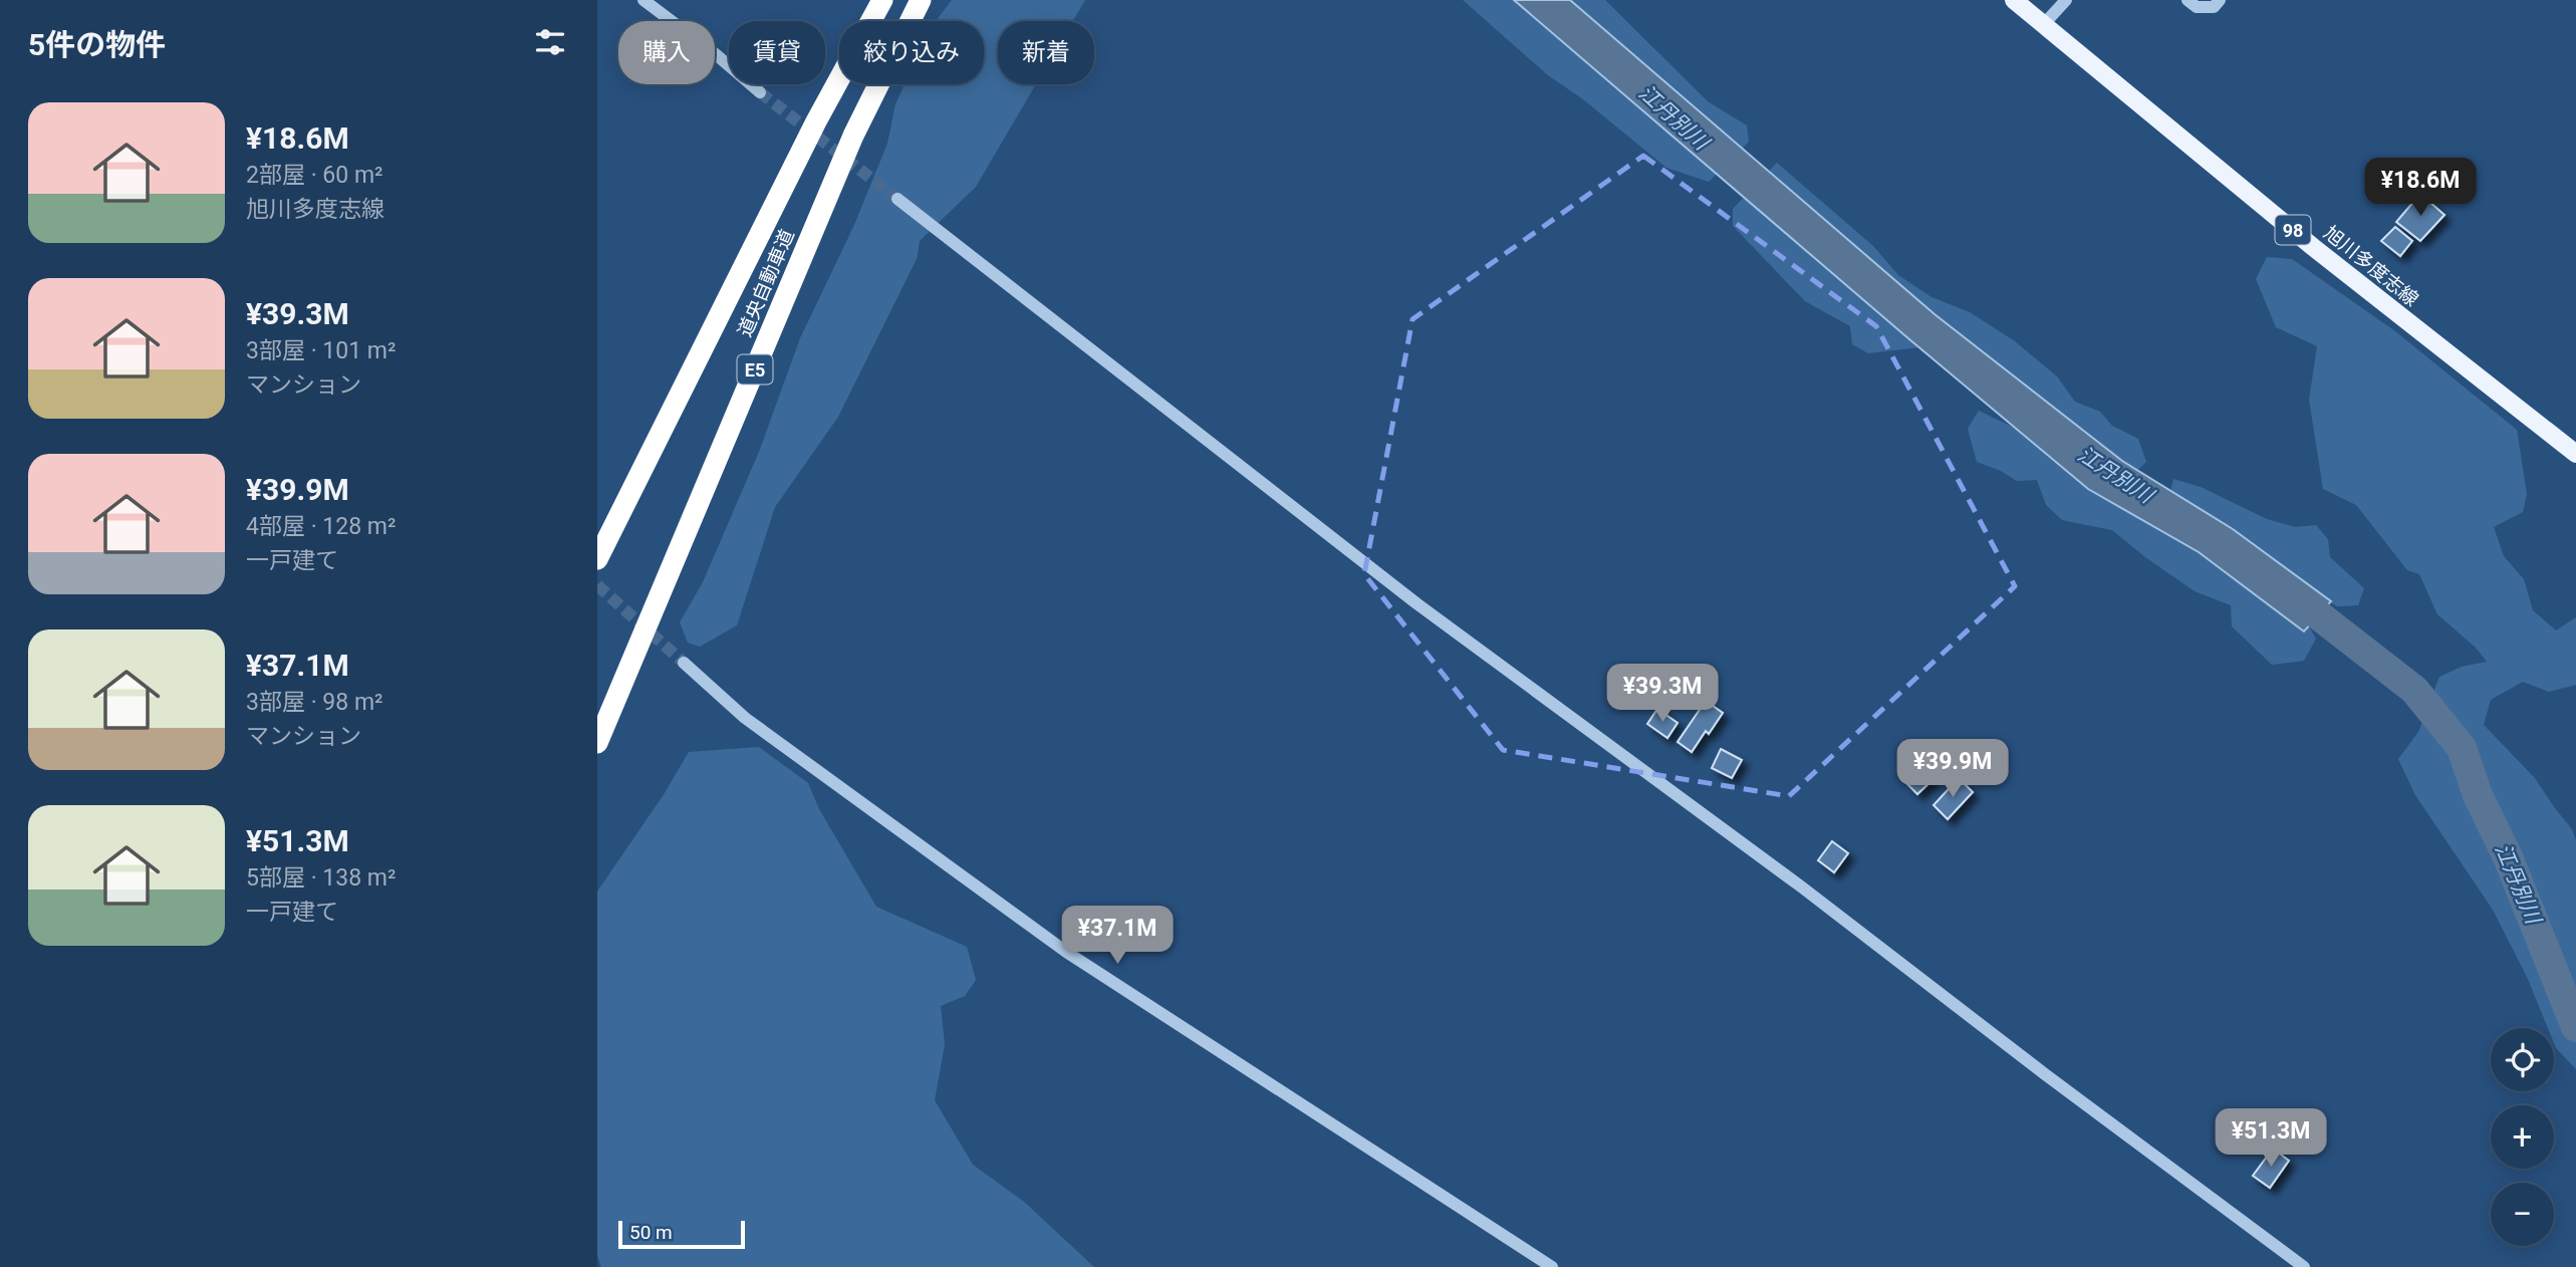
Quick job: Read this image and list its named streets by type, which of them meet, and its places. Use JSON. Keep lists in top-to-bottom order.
{
  "streets": {
    "highway": ["道央自動車道", "E5"],
    "main road": ["98", "旭川多度志線"]
  },
  "water": ["江丹別川"],
  "scale_bar": "50 m",
  "page": {
    "heading": "5件の物件",
    "chip": [
      "購入",
      "賃貸",
      "絞り込み",
      "新着"
    ],
    "list": [
      {
        "name": "¥18.6M",
        "note": "2部屋 · 60 m² · 旭川多度志線"
      },
      {
        "name": "¥39.3M",
        "note": "3部屋 · 101 m² · マンション"
      },
      {
        "name": "¥39.9M",
        "note": "4部屋 · 128 m² · 一戸建て"
      },
      {
        "name": "¥37.1M",
        "note": "3部屋 · 98 m² · マンション"
      },
      {
        "name": "¥51.3M",
        "note": "5部屋 · 138 m² · 一戸建て"
      }
    ],
    "price": [
      "¥18.6M",
      "¥39.3M",
      "¥39.9M",
      "¥37.1M",
      "¥51.3M"
    ],
    "map_buttons": ["+", "−"],
    "scale": "50 m"
  }
}
